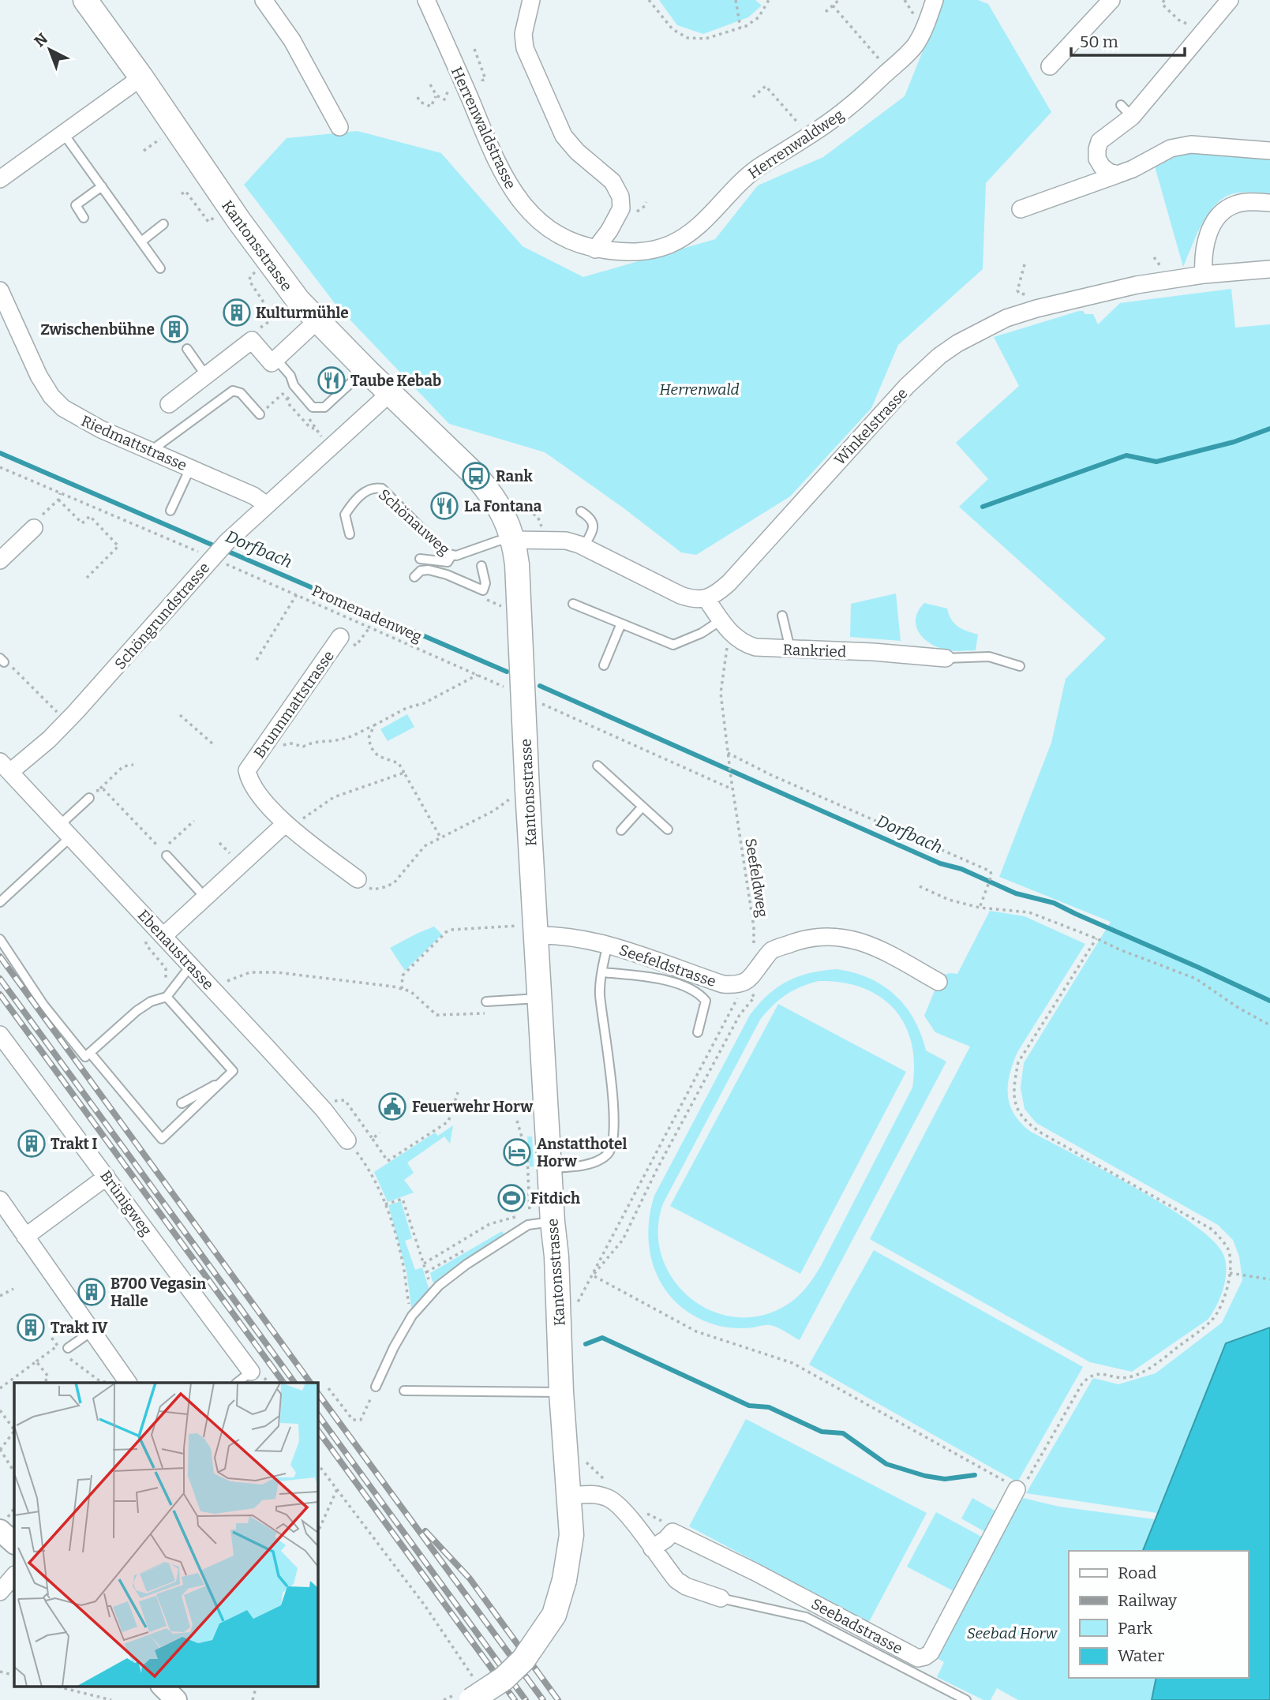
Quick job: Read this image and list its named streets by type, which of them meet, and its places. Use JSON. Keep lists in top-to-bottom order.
{
  "streets": {
    "main road": ["Kantonsstrasse"],
    "street": [
      "Herrenwaldstrasse",
      "Herrenwaldweg",
      "Winkelstrasse",
      "Riedmattstrasse",
      "Schöngrundstrasse",
      "Rankried",
      "Brunnmattstrasse",
      "Ebenaustrasse",
      "Seefeldstrasse",
      "Brünigweg",
      "Seebadstrasse"
    ],
    "lane": ["Schönauweg"],
    "path": ["Promenadenweg", "Seefeldweg"]
  },
  "crossings": [
    ["Herrenwaldstrasse", "Herrenwaldweg"],
    ["Kantonsstrasse", "Schönauweg"],
    ["Kantonsstrasse", "Schöngrundstrasse"],
    ["Kantonsstrasse", "Seefeldstrasse"],
    ["Kantonsstrasse", "Seebadstrasse"],
    ["Winkelstrasse", "Rankried"],
    ["Riedmattstrasse", "Schöngrundstrasse"],
    ["Promenadenweg", "Schöngrundstrasse"],
    ["Schöngrundstrasse", "Ebenaustrasse"],
    ["Seefeldweg", "Seefeldstrasse"]
  ],
  "water": ["Dorfbach"],
  "parks": ["Herrenwald", "Seebad Horw"],
  "places": {
    "building": [
      "Kulturmühle",
      "Zwischenbühne",
      "Trakt I",
      "B700 Vegasin Halle",
      "Trakt IV"
    ],
    "restaurant": ["Taube Kebab", "La Fontana"],
    "bus stop": ["Rank"],
    "public building": ["Feuerwehr Horw"],
    "hotel": ["Anstatthotel Horw"],
    "sports": ["Fitdich"]
  },
  "legend": [
    "Road",
    "Railway",
    "Park",
    "Water"
  ],
  "scale_bar": "50 m",
  "north": "top left"
}
